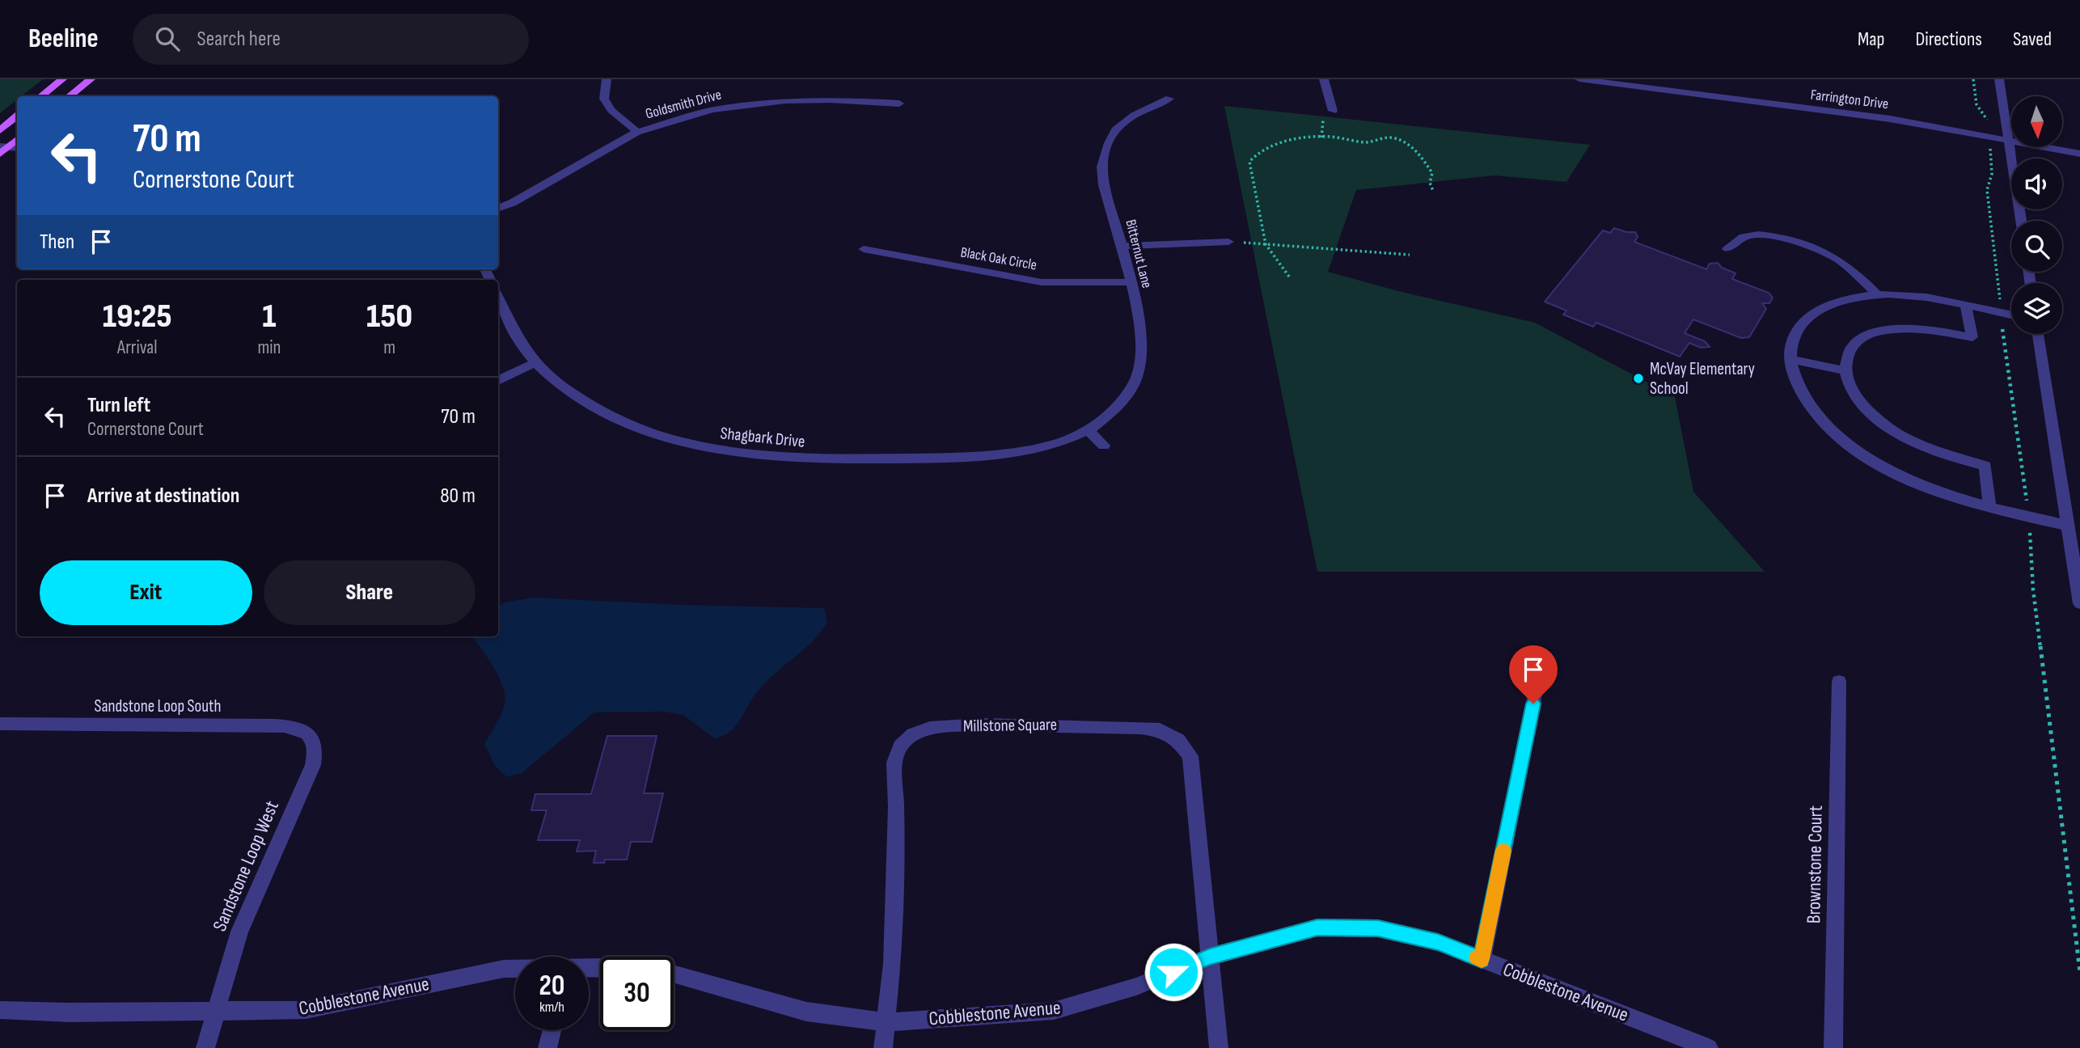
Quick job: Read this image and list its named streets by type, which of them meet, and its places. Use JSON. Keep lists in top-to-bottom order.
{
  "streets": {
    "street": [
      "Farrington Drive",
      "Goldsmith Drive",
      "Bitternut Lane",
      "Black Oak Circle",
      "Shagbark Drive",
      "Sandstone Loop South",
      "Millstone Square",
      "Brownstone Court",
      "Sandstone Loop West",
      "Cobblestone Avenue"
    ]
  },
  "crossings": [
    ["Bitternut Lane", "Black Oak Circle"],
    ["Bitternut Lane", "Shagbark Drive"],
    ["Sandstone Loop South", "Sandstone Loop West"],
    ["Millstone Square", "Cobblestone Avenue"],
    ["Sandstone Loop West", "Cobblestone Avenue"]
  ],
  "places": ["McVay Elementary School"],
  "north": "bottom",
  "page": {
    "header": "Beeline",
    "search": "Search here",
    "nav": ["Map", "Directions", "Saved"],
    "turn": ["70 m", "Cornerstone Court"],
    "then": "Then",
    "eta": [
      "19:25",
      "Arrival",
      "1",
      "min",
      "150",
      "m"
    ],
    "list": [
      {
        "name": "Turn left",
        "note": "Cornerstone Court",
        "value": "70 m"
      },
      {
        "name": "Arrive at destination",
        "value": "80 m"
      }
    ],
    "buttons": ["Exit", "Share"],
    "speed": "20 km/h",
    "limit": "30"
  }
}
